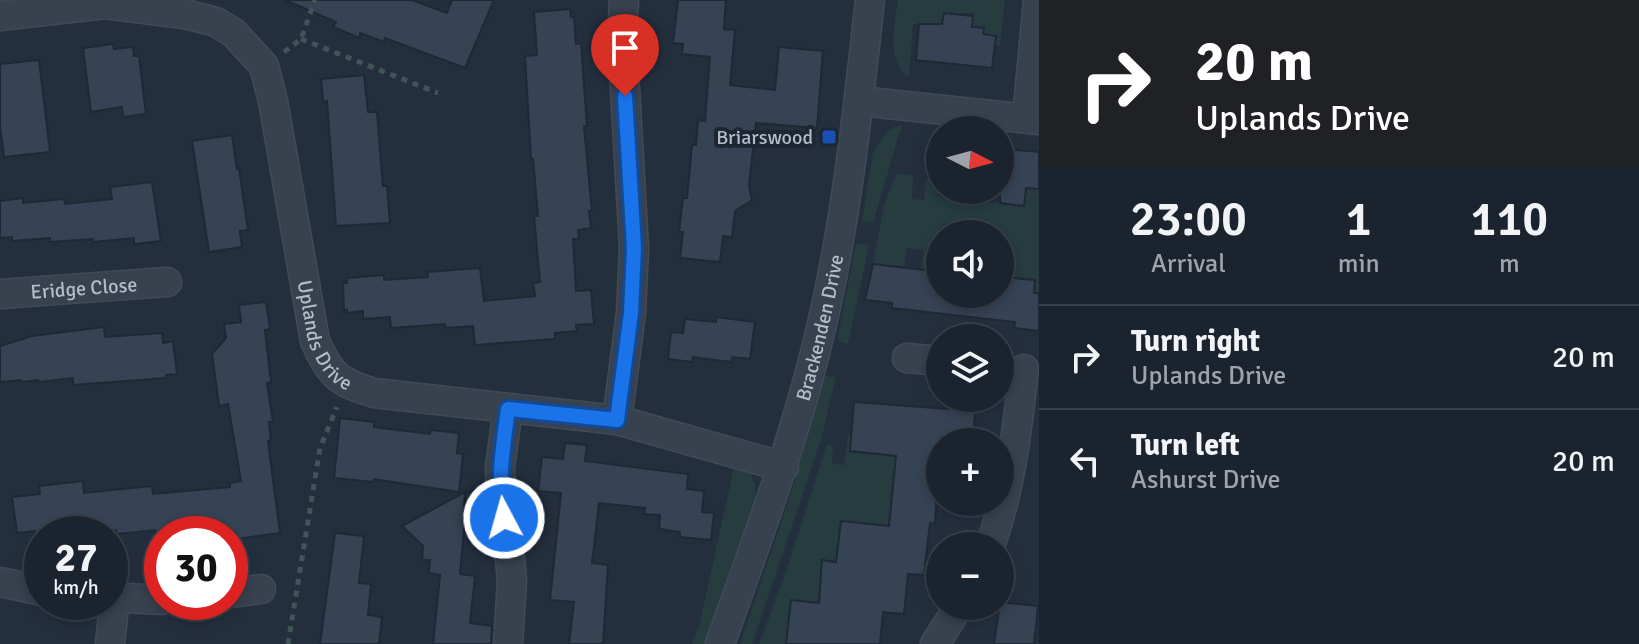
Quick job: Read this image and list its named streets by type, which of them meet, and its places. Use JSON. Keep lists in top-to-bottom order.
{
  "streets": {
    "street": ["Eridge Close", "Brackenden Drive", "Uplands Drive"]
  },
  "crossings": [
    ["Brackenden Drive", "Uplands Drive"]
  ],
  "places": {
    "transit": ["Briarswood"]
  },
  "north": "right",
  "page": {
    "turn": ["20 m", "Uplands Drive"],
    "map_buttons": ["+", "−"],
    "eta": [
      "23:00",
      "Arrival",
      "1",
      "min",
      "110",
      "m"
    ],
    "list": [
      {
        "name": "Turn right",
        "note": "Uplands Drive",
        "value": "20 m"
      },
      {
        "name": "Turn left",
        "note": "Ashurst Drive",
        "value": "20 m"
      }
    ],
    "speed": "27 km/h",
    "limit": "30"
  }
}
